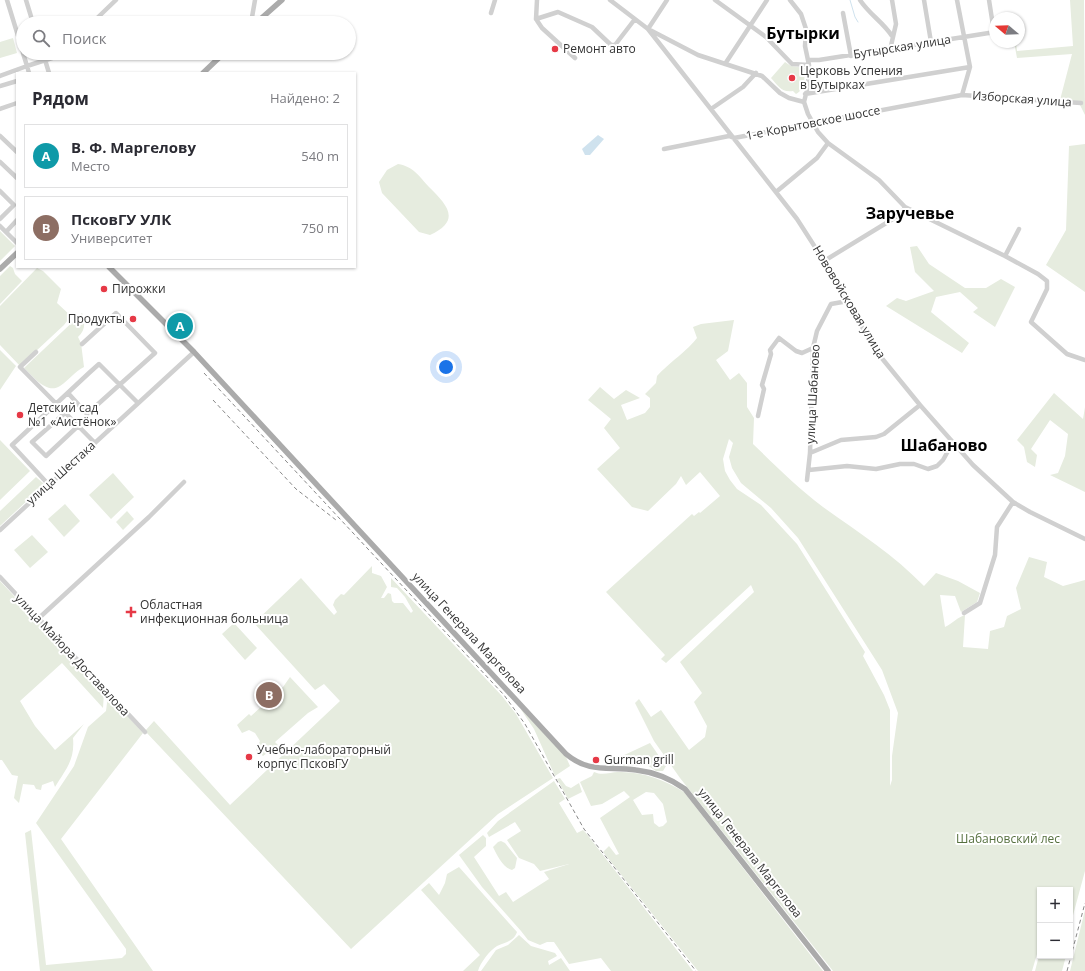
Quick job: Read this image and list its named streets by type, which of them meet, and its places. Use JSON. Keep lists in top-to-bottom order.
{
  "streets": {
    "main road": ["улица Генерала Маргелова"],
    "street": [
      "Бутырская улица",
      "Изборская улица",
      "1-е Корытовское шоссе",
      "Нововойсковая улица",
      "улица Шабаново",
      "улица Шестака",
      "улица Майора Доставалова"
    ]
  },
  "crossings": [
    ["Изборская улица", "1-е Корытовское шоссе"],
    ["1-е Корытовское шоссе", "Нововойсковая улица"],
    ["Нововойсковая улица", "улица Шабаново"],
    ["улица Шестака", "улица Генерала Маргелова"]
  ],
  "districts": ["Бутырки", "Заручевье", "Шабаново"],
  "parks": ["Шабановский лес"],
  "places": {
    "other": [
      "Ремонт авто",
      "Церковь Успения в Бутырках",
      "Пирожки",
      "Продукты",
      "Детский сад №1 «Аистёнок»",
      "Учебно-лабораторный корпус ПсковГУ",
      "Gurman grill"
    ],
    "health": ["Областная инфекционная больница"]
  },
  "north": "left",
  "page": {
    "search": "Поиск",
    "heading": ["Рядом", "Найдено: 2"],
    "list": [
      {
        "mark": "A",
        "name": "В. Ф. Маргелову",
        "note": "Место",
        "value": "540 m"
      },
      {
        "mark": "B",
        "name": "ПсковГУ УЛК",
        "note": "Университет",
        "value": "750 m"
      }
    ],
    "pins": ["A", "B"],
    "map_buttons": ["+", "−"]
  }
}
